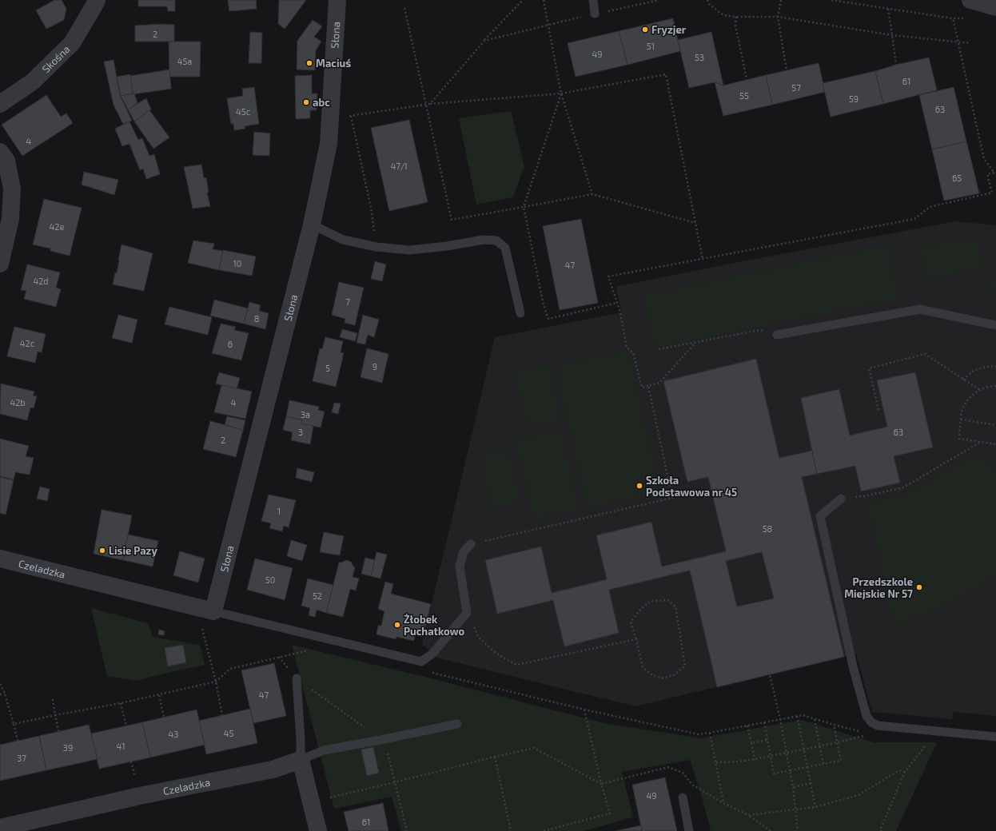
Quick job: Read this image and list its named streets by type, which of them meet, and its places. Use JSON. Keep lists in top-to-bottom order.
{
  "streets": {
    "street": ["Słona", "Skośna", "Czeladzka"]
  },
  "crossings": [
    ["Słona", "Czeladzka"]
  ],
  "places": [
    "Fryzjer",
    "Maciuś",
    "abc",
    "Szkoła Podstawowa nr 45",
    "Lisie Pazy",
    "Przedszkole Miejskie Nr 57",
    "Żłobek Puchatkowo"
  ],
  "house_numbers": [
    "2",
    "51",
    "49",
    "53",
    "45a",
    "61",
    "57",
    "55",
    "59",
    "63",
    "45c",
    "4",
    "47/I",
    "65",
    "42e",
    "10",
    "47",
    "42d",
    "7",
    "8",
    "42c",
    "6",
    "9",
    "5",
    "42b",
    "4",
    "3a",
    "3",
    "63",
    "2",
    "1",
    "58",
    "50",
    "52",
    "47",
    "45",
    "43",
    "41",
    "39",
    "37",
    "49",
    "61"
  ]
}
